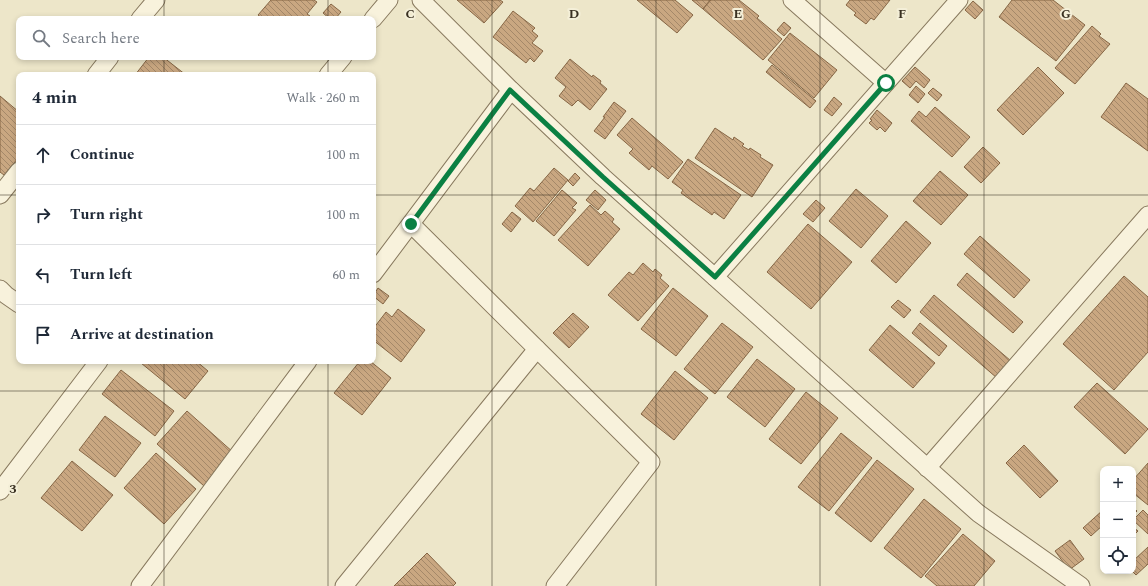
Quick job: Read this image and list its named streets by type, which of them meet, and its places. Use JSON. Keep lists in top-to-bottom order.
{
  "page": {
    "search": "Search here",
    "heading": ["4 min", "Walk · 260 m"],
    "list": [
      ["Continue", "100 m"],
      ["Turn right", "100 m"],
      ["Turn left", "60 m"],
      "Arrive at destination"
    ],
    "map_buttons": ["+", "−"]
  },
  "grid": {
    "columns": [
      "C",
      "D",
      "E",
      "F",
      "G"
    ],
    "rows": ["3"]
  }
}
